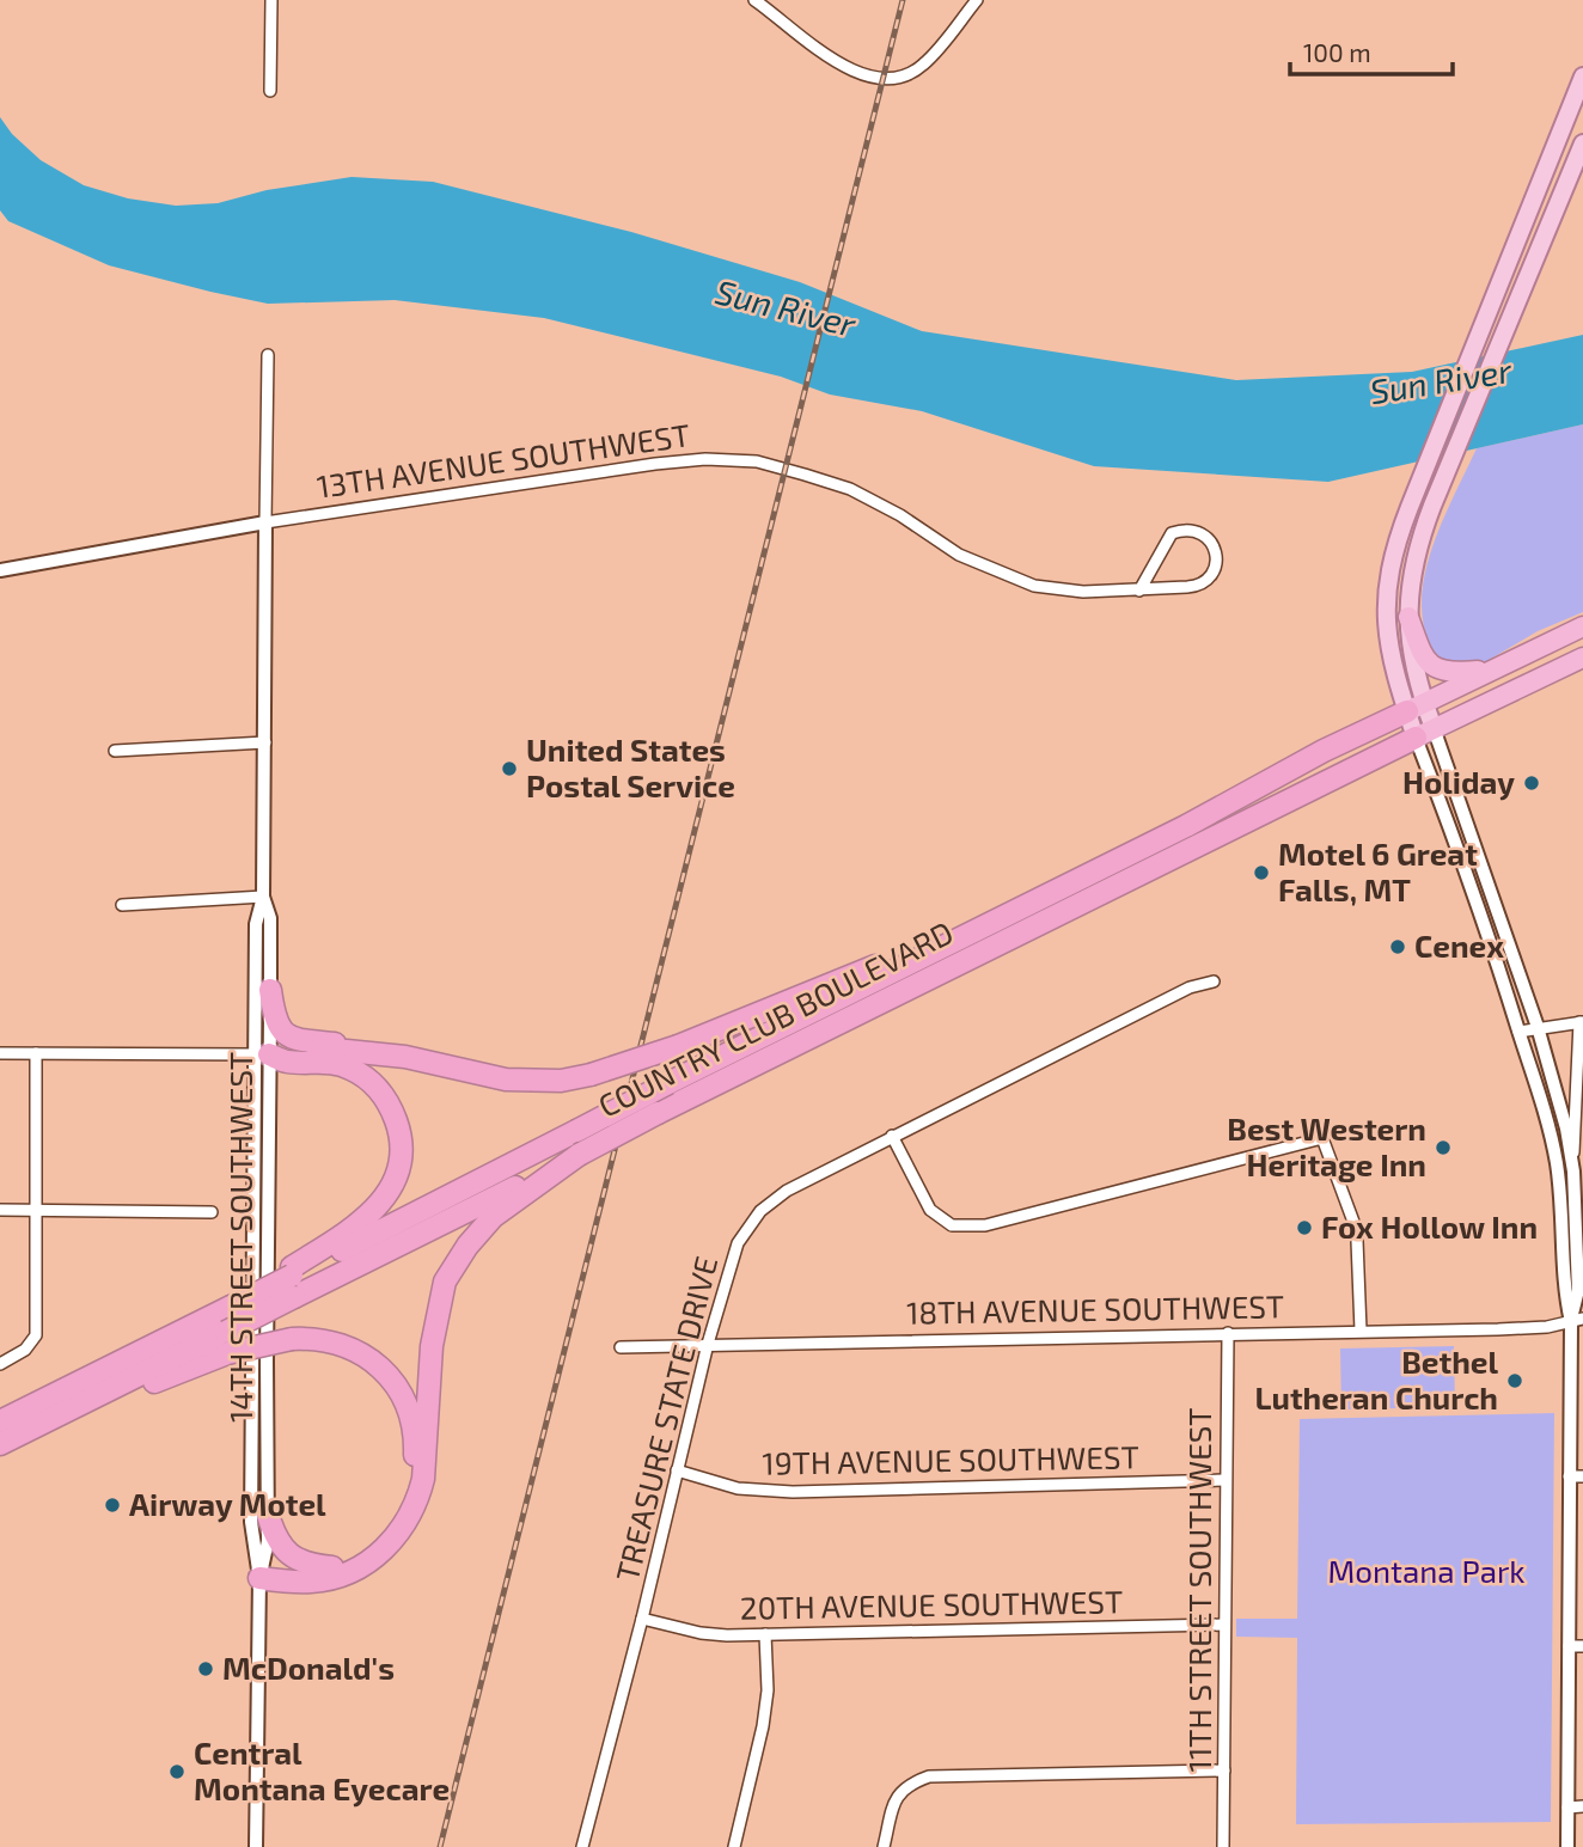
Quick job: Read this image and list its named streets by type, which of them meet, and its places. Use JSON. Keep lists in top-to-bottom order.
{
  "streets": {
    "highway": ["COUNTRY CLUB BOULEVARD"],
    "street": [
      "13TH AVENUE SOUTHWEST",
      "14TH STREET SOUTHWEST",
      "18TH AVENUE SOUTHWEST",
      "TREASURE STATE DRIVE",
      "19TH AVENUE SOUTHWEST",
      "11TH STREET SOUTHWEST",
      "20TH AVENUE SOUTHWEST"
    ]
  },
  "crossings": [
    ["13TH AVENUE SOUTHWEST", "14TH STREET SOUTHWEST"],
    ["18TH AVENUE SOUTHWEST", "TREASURE STATE DRIVE"],
    ["18TH AVENUE SOUTHWEST", "11TH STREET SOUTHWEST"],
    ["TREASURE STATE DRIVE", "19TH AVENUE SOUTHWEST"],
    ["TREASURE STATE DRIVE", "20TH AVENUE SOUTHWEST"],
    ["19TH AVENUE SOUTHWEST", "11TH STREET SOUTHWEST"],
    ["11TH STREET SOUTHWEST", "20TH AVENUE SOUTHWEST"]
  ],
  "water": ["Sun River"],
  "parks": ["Montana Park"],
  "places": [
    "United States Postal Service",
    "Holiday",
    "Motel 6 Great Falls, MT",
    "Cenex",
    "Best Western Heritage Inn",
    "Fox Hollow Inn",
    "Bethel Lutheran Church",
    "Airway Motel",
    "McDonald's",
    "Central Montana Eyecare"
  ],
  "scale_bar": "100 m"
}
